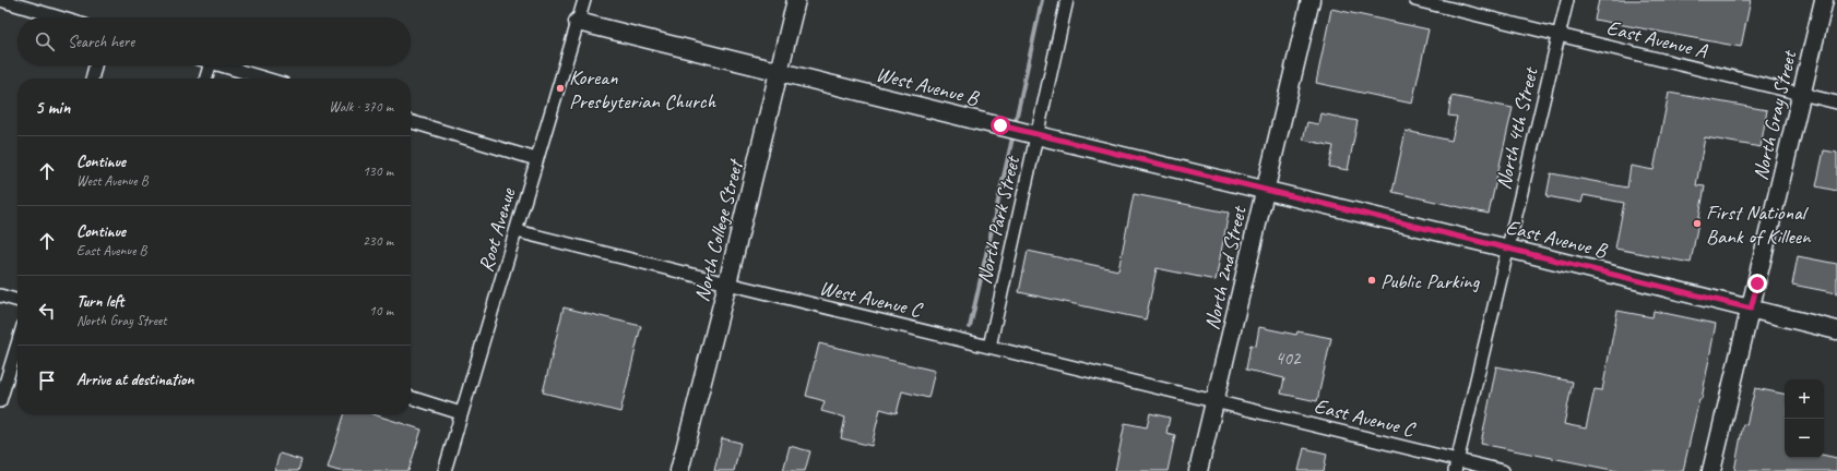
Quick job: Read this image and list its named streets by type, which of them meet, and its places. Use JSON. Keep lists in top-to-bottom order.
{
  "streets": {
    "street": [
      "East Avenue A",
      "West Avenue B",
      "North Gray Street",
      "North 4th Street",
      "North Park Street",
      "Root Avenue",
      "North College Street",
      "East Avenue B",
      "North 2nd Street",
      "West Avenue C",
      "East Avenue C"
    ]
  },
  "crossings": [
    ["East Avenue A", "North Gray Street"],
    ["East Avenue A", "North 4th Street"],
    ["West Avenue B", "North Park Street"],
    ["West Avenue B", "Root Avenue"],
    ["West Avenue B", "North College Street"],
    ["West Avenue B", "East Avenue B"],
    ["West Avenue B", "North 2nd Street"],
    ["North Gray Street", "East Avenue B"],
    ["North 4th Street", "East Avenue B"],
    ["North 4th Street", "East Avenue C"],
    ["North Park Street", "West Avenue C"],
    ["Root Avenue", "West Avenue C"],
    ["North College Street", "West Avenue C"],
    ["East Avenue B", "North 2nd Street"],
    ["North 2nd Street", "West Avenue C"],
    ["North 2nd Street", "East Avenue C"],
    ["West Avenue C", "East Avenue C"]
  ],
  "places": ["Korean Presbyterian Church", "First National Bank of Killeen", "Public Parking"],
  "house_numbers": ["402"],
  "page": {
    "search": "Search here",
    "heading": ["5 min", "Walk · 370 m"],
    "list": [
      ["Continue", "West Avenue B", "130 m"],
      ["Continue", "East Avenue B", "230 m"],
      ["Turn left", "North Gray Street", "10 m"],
      "Arrive at destination"
    ],
    "map_buttons": ["+", "−"]
  }
}
